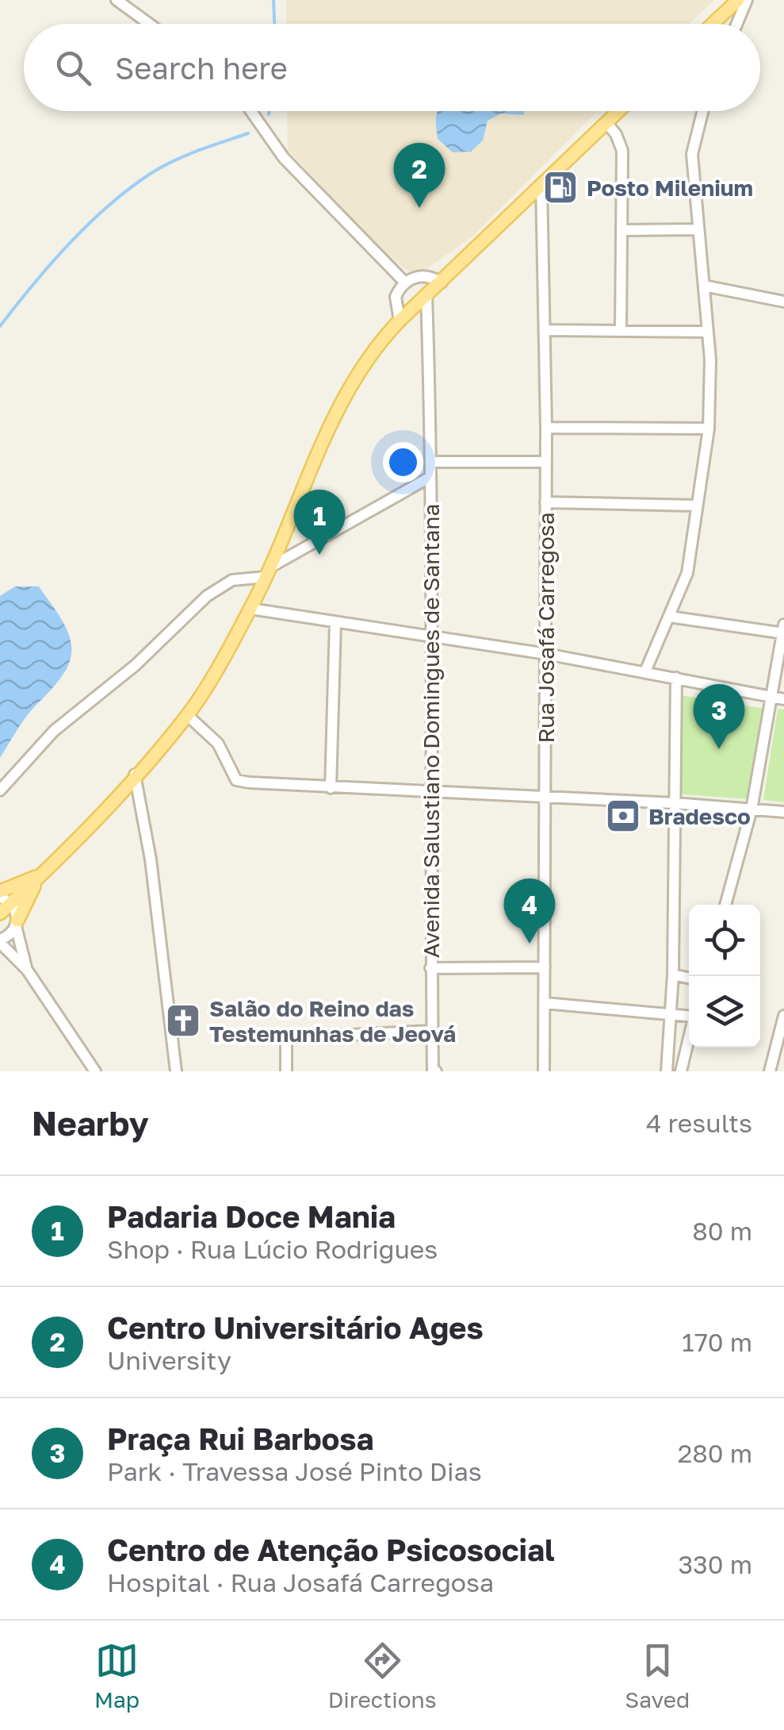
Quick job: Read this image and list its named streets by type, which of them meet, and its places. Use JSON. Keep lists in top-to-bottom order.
{
  "streets": {
    "street": ["Rua Josafá Carregosa", "Avenida Salustiano Domingues de Santana"]
  },
  "places": {
    "fuel station": ["Posto Milenium"],
    "bank": ["Bradesco"],
    "church": ["Salão do Reino das Testemunhas de Jeová"]
  },
  "page": {
    "search": "Search here",
    "pins": [
      "2",
      "1",
      "3",
      "4"
    ],
    "heading": ["Nearby", "4 results"],
    "list": [
      {
        "mark": "1",
        "name": "Padaria Doce Mania",
        "note": "Shop · Rua Lúcio Rodrigues",
        "value": "80 m"
      },
      {
        "mark": "2",
        "name": "Centro Universitário Ages",
        "note": "University",
        "value": "170 m"
      },
      {
        "mark": "3",
        "name": "Praça Rui Barbosa",
        "note": "Park · Travessa José Pinto Dias",
        "value": "280 m"
      },
      {
        "mark": "4",
        "name": "Centro de Atenção Psicosocial",
        "note": "Hospital · Rua Josafá Carregosa",
        "value": "330 m"
      }
    ],
    "nav": ["Map", "Directions", "Saved"]
  }
}
